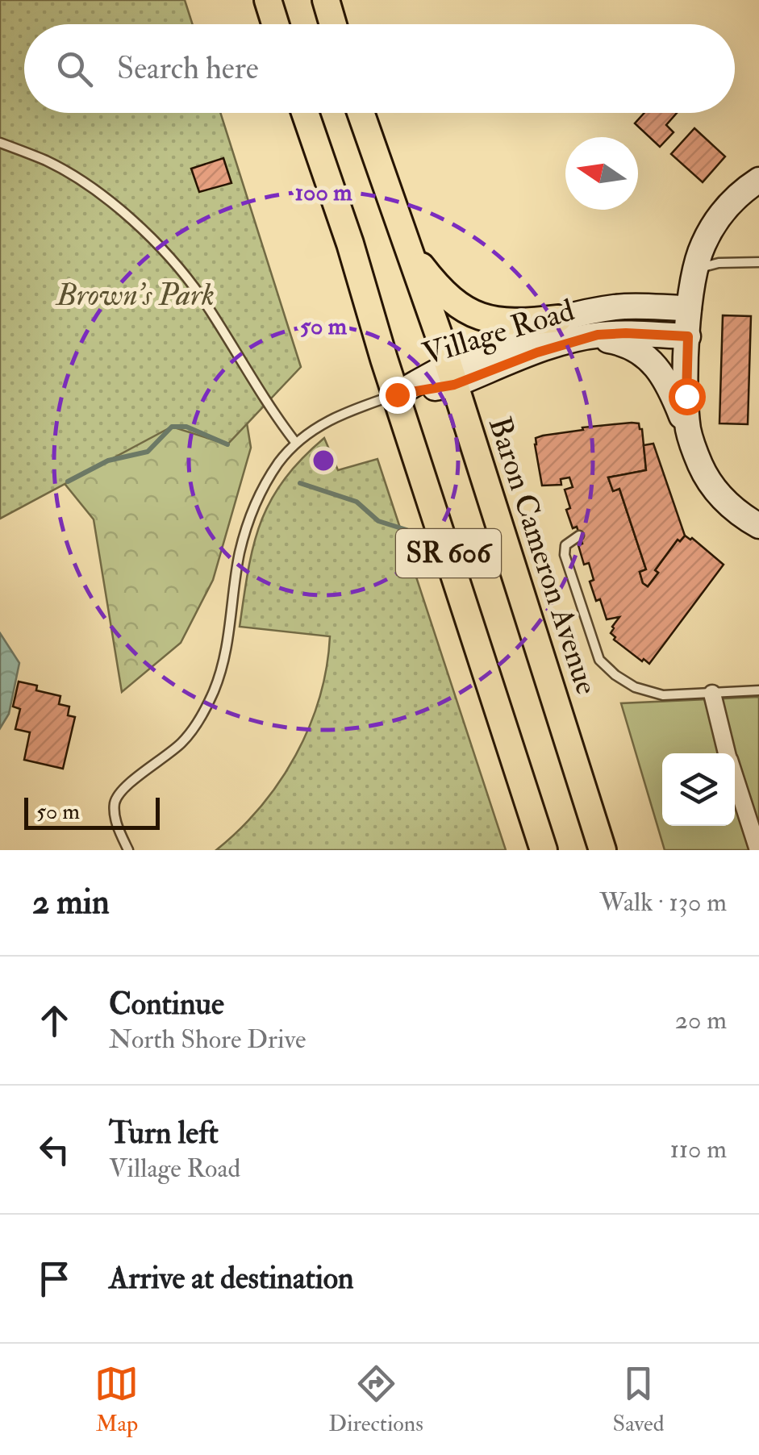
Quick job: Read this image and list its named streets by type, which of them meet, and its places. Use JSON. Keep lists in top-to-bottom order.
{
  "streets": {
    "main road": ["SR 606", "Baron Cameron Avenue"],
    "street": ["Village Road"]
  },
  "crossings": [
    ["Village Road", "SR 606"],
    ["Village Road", "Baron Cameron Avenue"]
  ],
  "parks": ["Brown's Park"],
  "scale_bar": "50 m",
  "north": "left",
  "page": {
    "search": "Search here",
    "scale": "50 m",
    "heading": ["2 min", "Walk · 130 m"],
    "list": [
      ["Continue", "North Shore Drive", "20 m"],
      ["Turn left", "Village Road", "110 m"],
      "Arrive at destination"
    ],
    "nav": ["Map", "Directions", "Saved"]
  },
  "rings": ["100 m", "50 m"]
}
